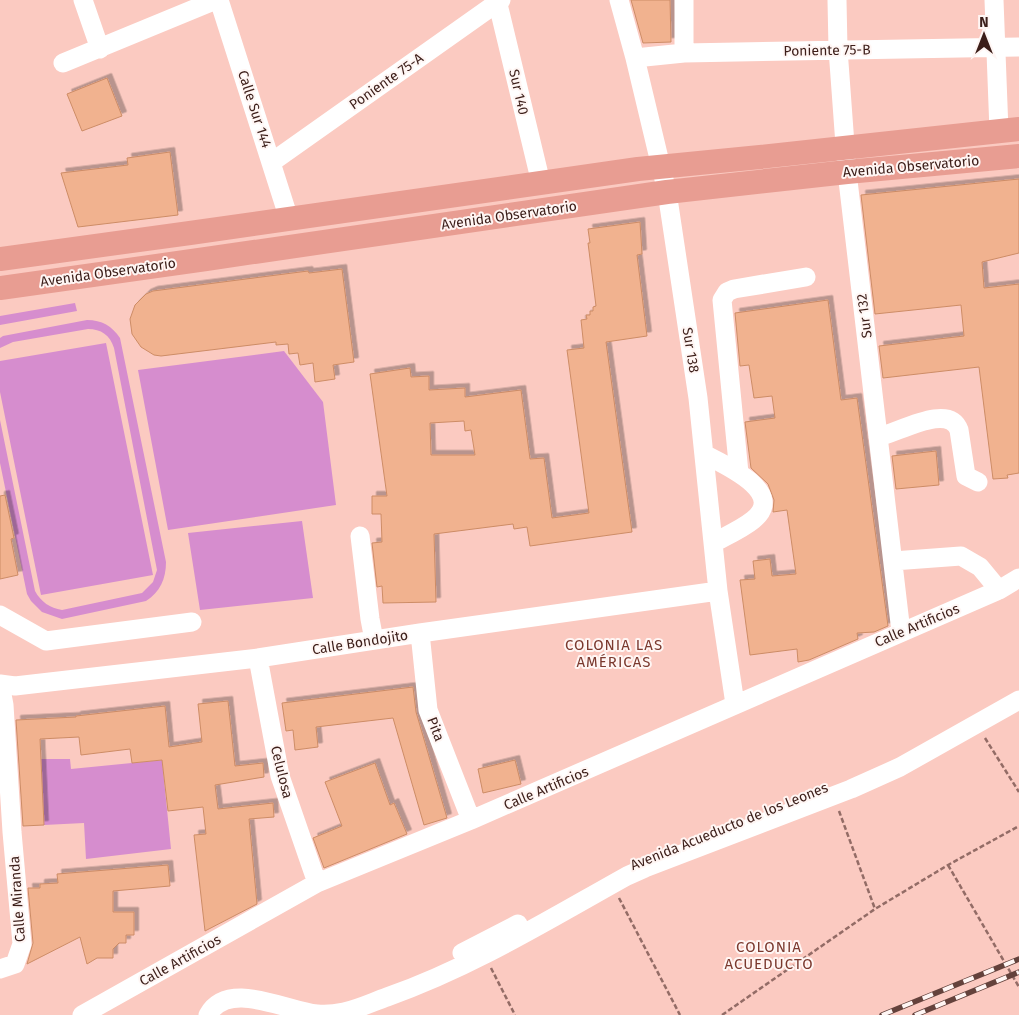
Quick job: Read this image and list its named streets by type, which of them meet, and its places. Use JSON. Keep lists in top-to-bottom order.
{
  "streets": {
    "main road": ["Avenida Observatorio"],
    "street": [
      "Poniente 75-B",
      "Poniente 75-A",
      "Sur 140",
      "Calle Sur 144",
      "Sur 132",
      "Sur 138",
      "Calle Artificios",
      "Calle Bondojito",
      "Pita",
      "Celulosa",
      "Avenida Acueducto de los Leones",
      "Calle Miranda"
    ]
  },
  "crossings": [
    ["Poniente 75-B", "Sur 132"],
    ["Poniente 75-B", "Sur 138"],
    ["Poniente 75-A", "Sur 140"],
    ["Poniente 75-A", "Calle Sur 144"],
    ["Sur 140", "Avenida Observatorio"],
    ["Calle Sur 144", "Avenida Observatorio"],
    ["Avenida Observatorio", "Sur 132"],
    ["Avenida Observatorio", "Sur 138"],
    ["Sur 132", "Calle Artificios"],
    ["Sur 138", "Calle Artificios"],
    ["Sur 138", "Calle Bondojito"],
    ["Calle Artificios", "Pita"],
    ["Calle Artificios", "Celulosa"],
    ["Calle Bondojito", "Pita"],
    ["Calle Bondojito", "Celulosa"],
    ["Calle Bondojito", "Calle Miranda"]
  ],
  "districts": ["COLONIA LAS AMÉRICAS", "COLONIA ACUEDUCTO"],
  "north": "top"
}
